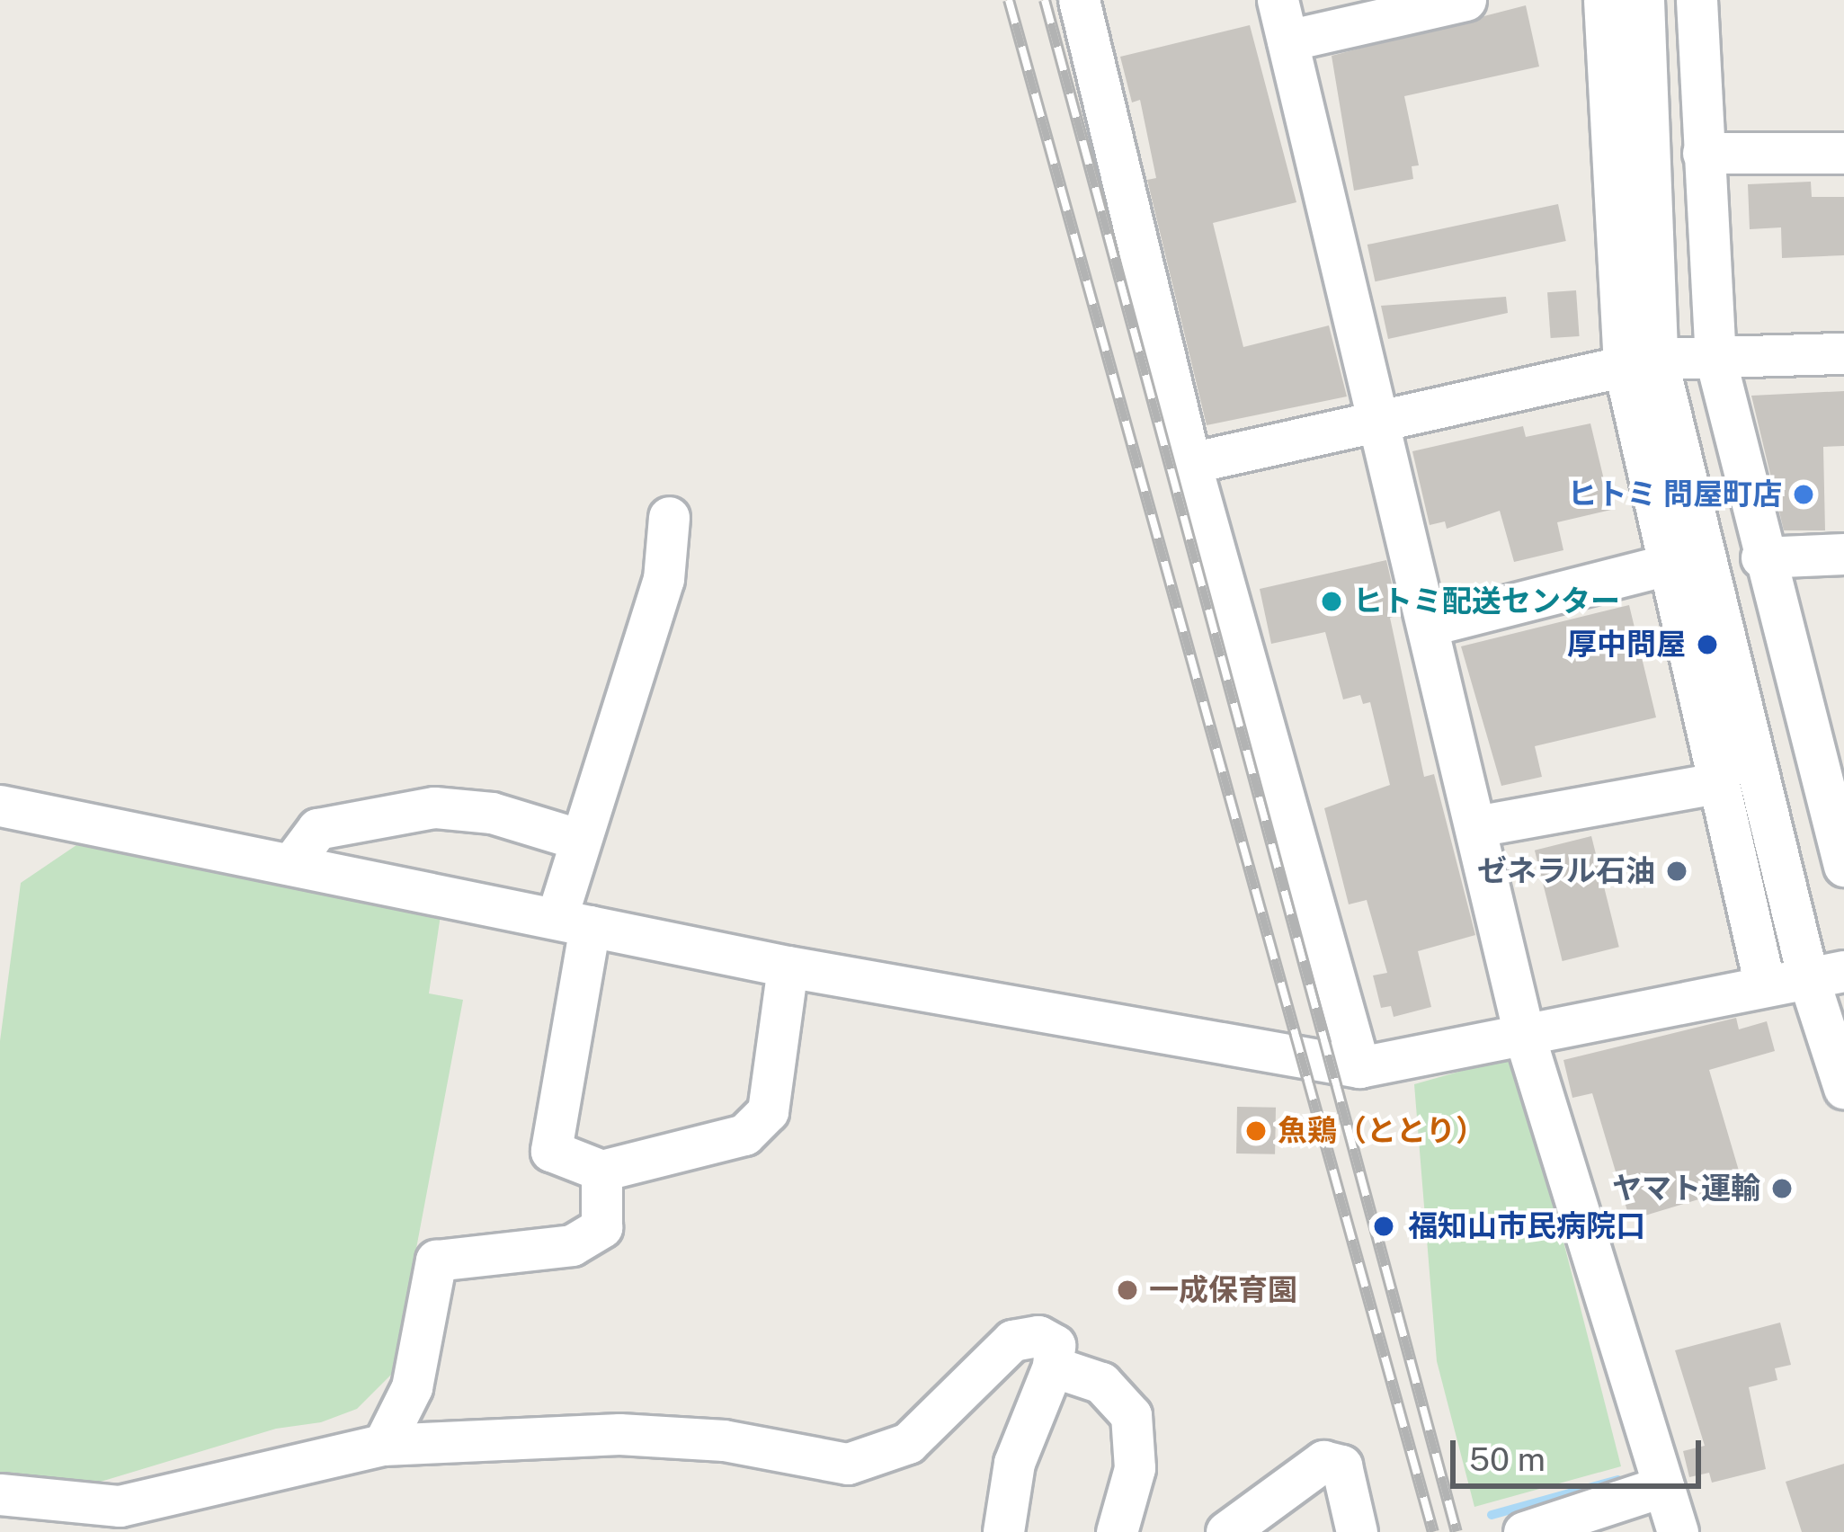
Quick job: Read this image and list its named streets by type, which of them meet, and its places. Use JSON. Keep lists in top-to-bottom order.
{
  "places": [
    "ヒトミ 問屋町店",
    "ヒトミ配送センター",
    "厚中問屋",
    "ゼネラル石油",
    "魚鶏（ととり）",
    "ヤマト運輸",
    "福知山市民病院口",
    "一成保育園"
  ],
  "scale_bar": "50 m"
}
